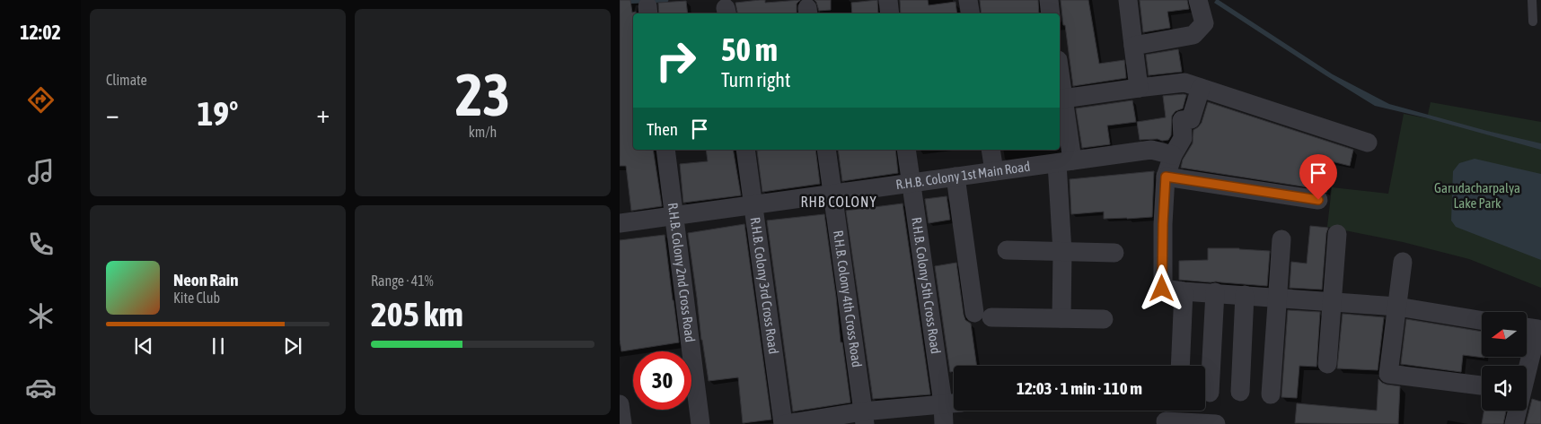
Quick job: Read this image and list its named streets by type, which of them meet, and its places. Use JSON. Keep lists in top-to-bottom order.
{
  "streets": {
    "street": [
      "R.H.B. Colony 1st Main Road",
      "R.H.B. Colony 2nd Cross Road",
      "R.H.B. Colony 3rd Cross Road",
      "R.H.B. Colony 5th Cross Road",
      "R.H.B. Colony 4th Cross Road"
    ]
  },
  "crossings": [
    ["R.H.B. Colony 1st Main Road", "R.H.B. Colony 2nd Cross Road"],
    ["R.H.B. Colony 1st Main Road", "R.H.B. Colony 3rd Cross Road"],
    ["R.H.B. Colony 1st Main Road", "R.H.B. Colony 5th Cross Road"],
    ["R.H.B. Colony 1st Main Road", "R.H.B. Colony 4th Cross Road"]
  ],
  "districts": ["RHB COLONY"],
  "parks": ["Garudacharpalya Lake Park"],
  "north": "left",
  "page": {
    "tabs": "12:02",
    "tile": [
      "Climate",
      ["23", "km/h"],
      ["Range · 41%", "205 km"]
    ],
    "turn": ["50 m", "Turn right"],
    "heat": ["−", "19°", "+"],
    "then": "Then",
    "song": ["Neon Rain", "Kite Club"],
    "limit": "30",
    "trip": "12:03 · 1 min · 110 m"
  }
}
